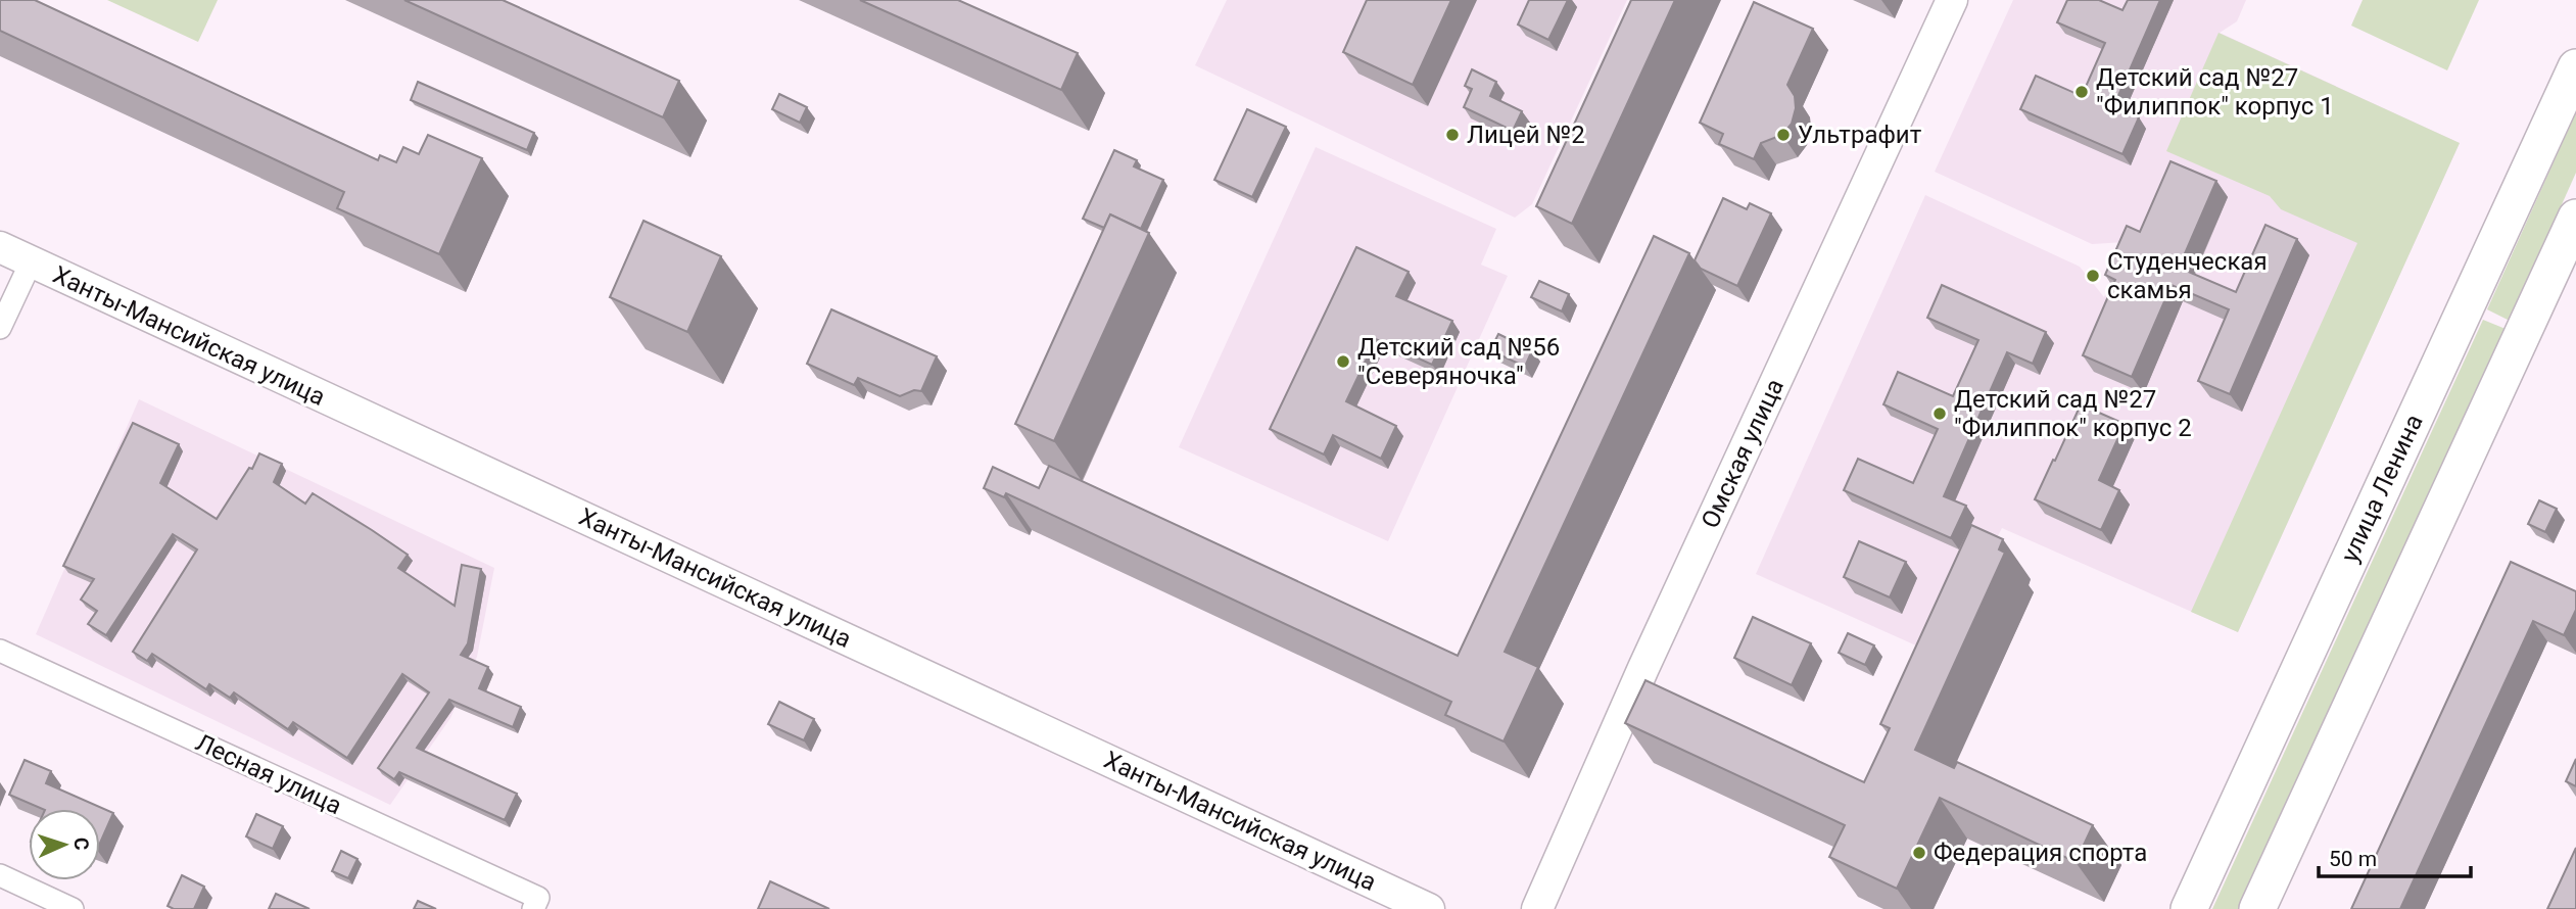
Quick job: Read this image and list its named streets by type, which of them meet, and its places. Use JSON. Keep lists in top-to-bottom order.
{
  "streets": {
    "main road": ["Ханты-Мансийская улица", "Омская улица", "улица Ленина"],
    "street": ["Лесная улица"]
  },
  "places": [
    "Детский сад №27 \"Филиппок\" корпус 1",
    "Лицей №2",
    "Ультрафит",
    "Студенческая скамья",
    "Детский сад №56 \"Северяночка\"",
    "Детский сад №27 \"Филиппок\" корпус 2",
    "Федерация спорта"
  ],
  "scale_bar": "50 m",
  "north": "right"
}
